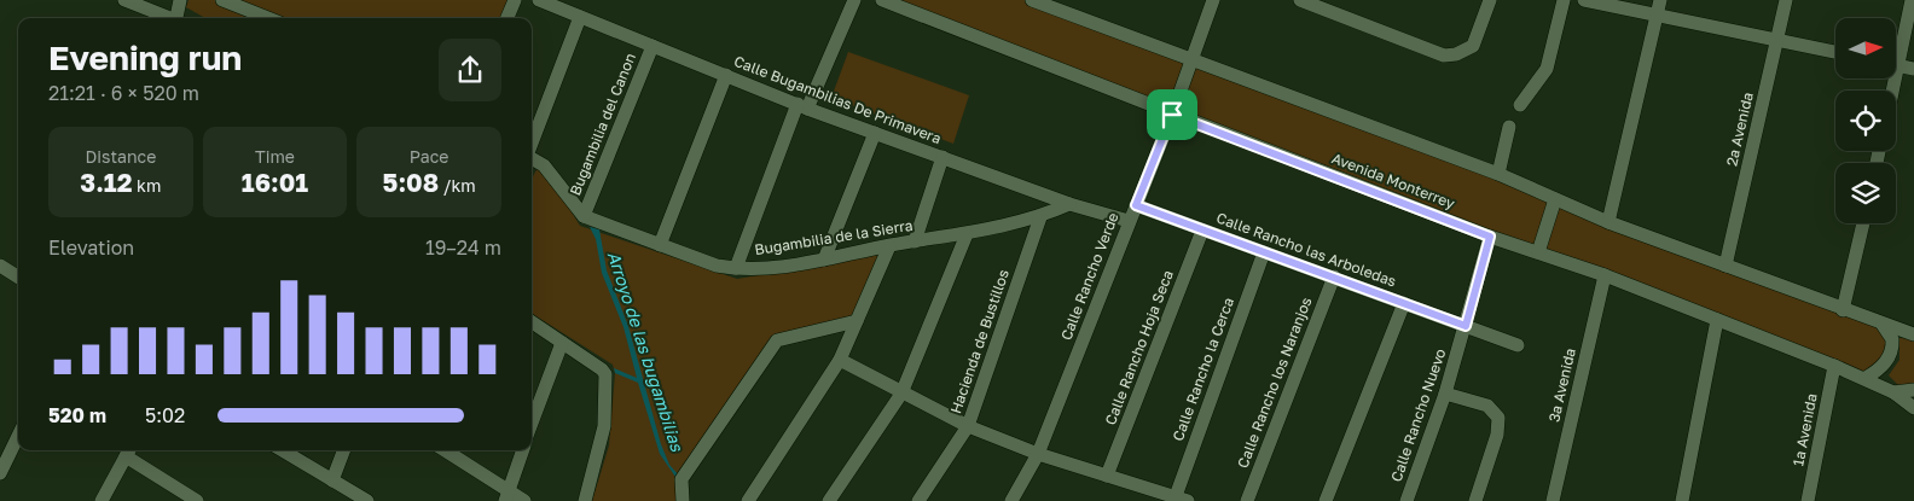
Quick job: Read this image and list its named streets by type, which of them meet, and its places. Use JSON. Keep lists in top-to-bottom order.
{
  "streets": {
    "street": [
      "Calle Bugambilias De Primavera",
      "Bugambilia del Canon",
      "2a Avenida",
      "Avenida Monterrey",
      "Bugambilia de la Sierra",
      "Calle Rancho las Arboledas",
      "Calle Rancho Verde",
      "Hacienda de Bustillos",
      "Calle Rancho Hoja Seca",
      "Calle Rancho la Cerca",
      "Calle Rancho los Naranjos",
      "3a Avenida",
      "Calle Rancho Nuevo",
      "1a Avenida"
    ]
  },
  "crossings": [
    ["Calle Bugambilias De Primavera", "Bugambilia del Canon"],
    ["Calle Bugambilias De Primavera", "Bugambilia de la Sierra"],
    ["Calle Bugambilias De Primavera", "Calle Rancho Verde"],
    ["Bugambilia del Canon", "Bugambilia de la Sierra"],
    ["Avenida Monterrey", "Calle Rancho Verde"],
    ["Avenida Monterrey", "3a Avenida"],
    ["Avenida Monterrey", "Calle Rancho Nuevo"],
    ["Avenida Monterrey", "1a Avenida"],
    ["Bugambilia de la Sierra", "Hacienda de Bustillos"],
    ["Calle Rancho las Arboledas", "Calle Rancho Verde"],
    ["Calle Rancho las Arboledas", "Calle Rancho Hoja Seca"],
    ["Calle Rancho las Arboledas", "Calle Rancho la Cerca"],
    ["Calle Rancho las Arboledas", "Calle Rancho los Naranjos"],
    ["Calle Rancho las Arboledas", "Calle Rancho Nuevo"]
  ],
  "water": ["Arroyo de las bugambilias"],
  "north": "right",
  "page": {
    "heading": ["Evening run", "21:21 · 6 × 520 m"],
    "stats": [
      ["Distance", "3.12 km"],
      ["Time", "16:01"],
      ["Pace", "5:08 /km"]
    ],
    "chart": ["Elevation", "19–24 m"],
    "list": [
      {
        "name": "520 m",
        "note": "5:02"
      }
    ]
  }
}
